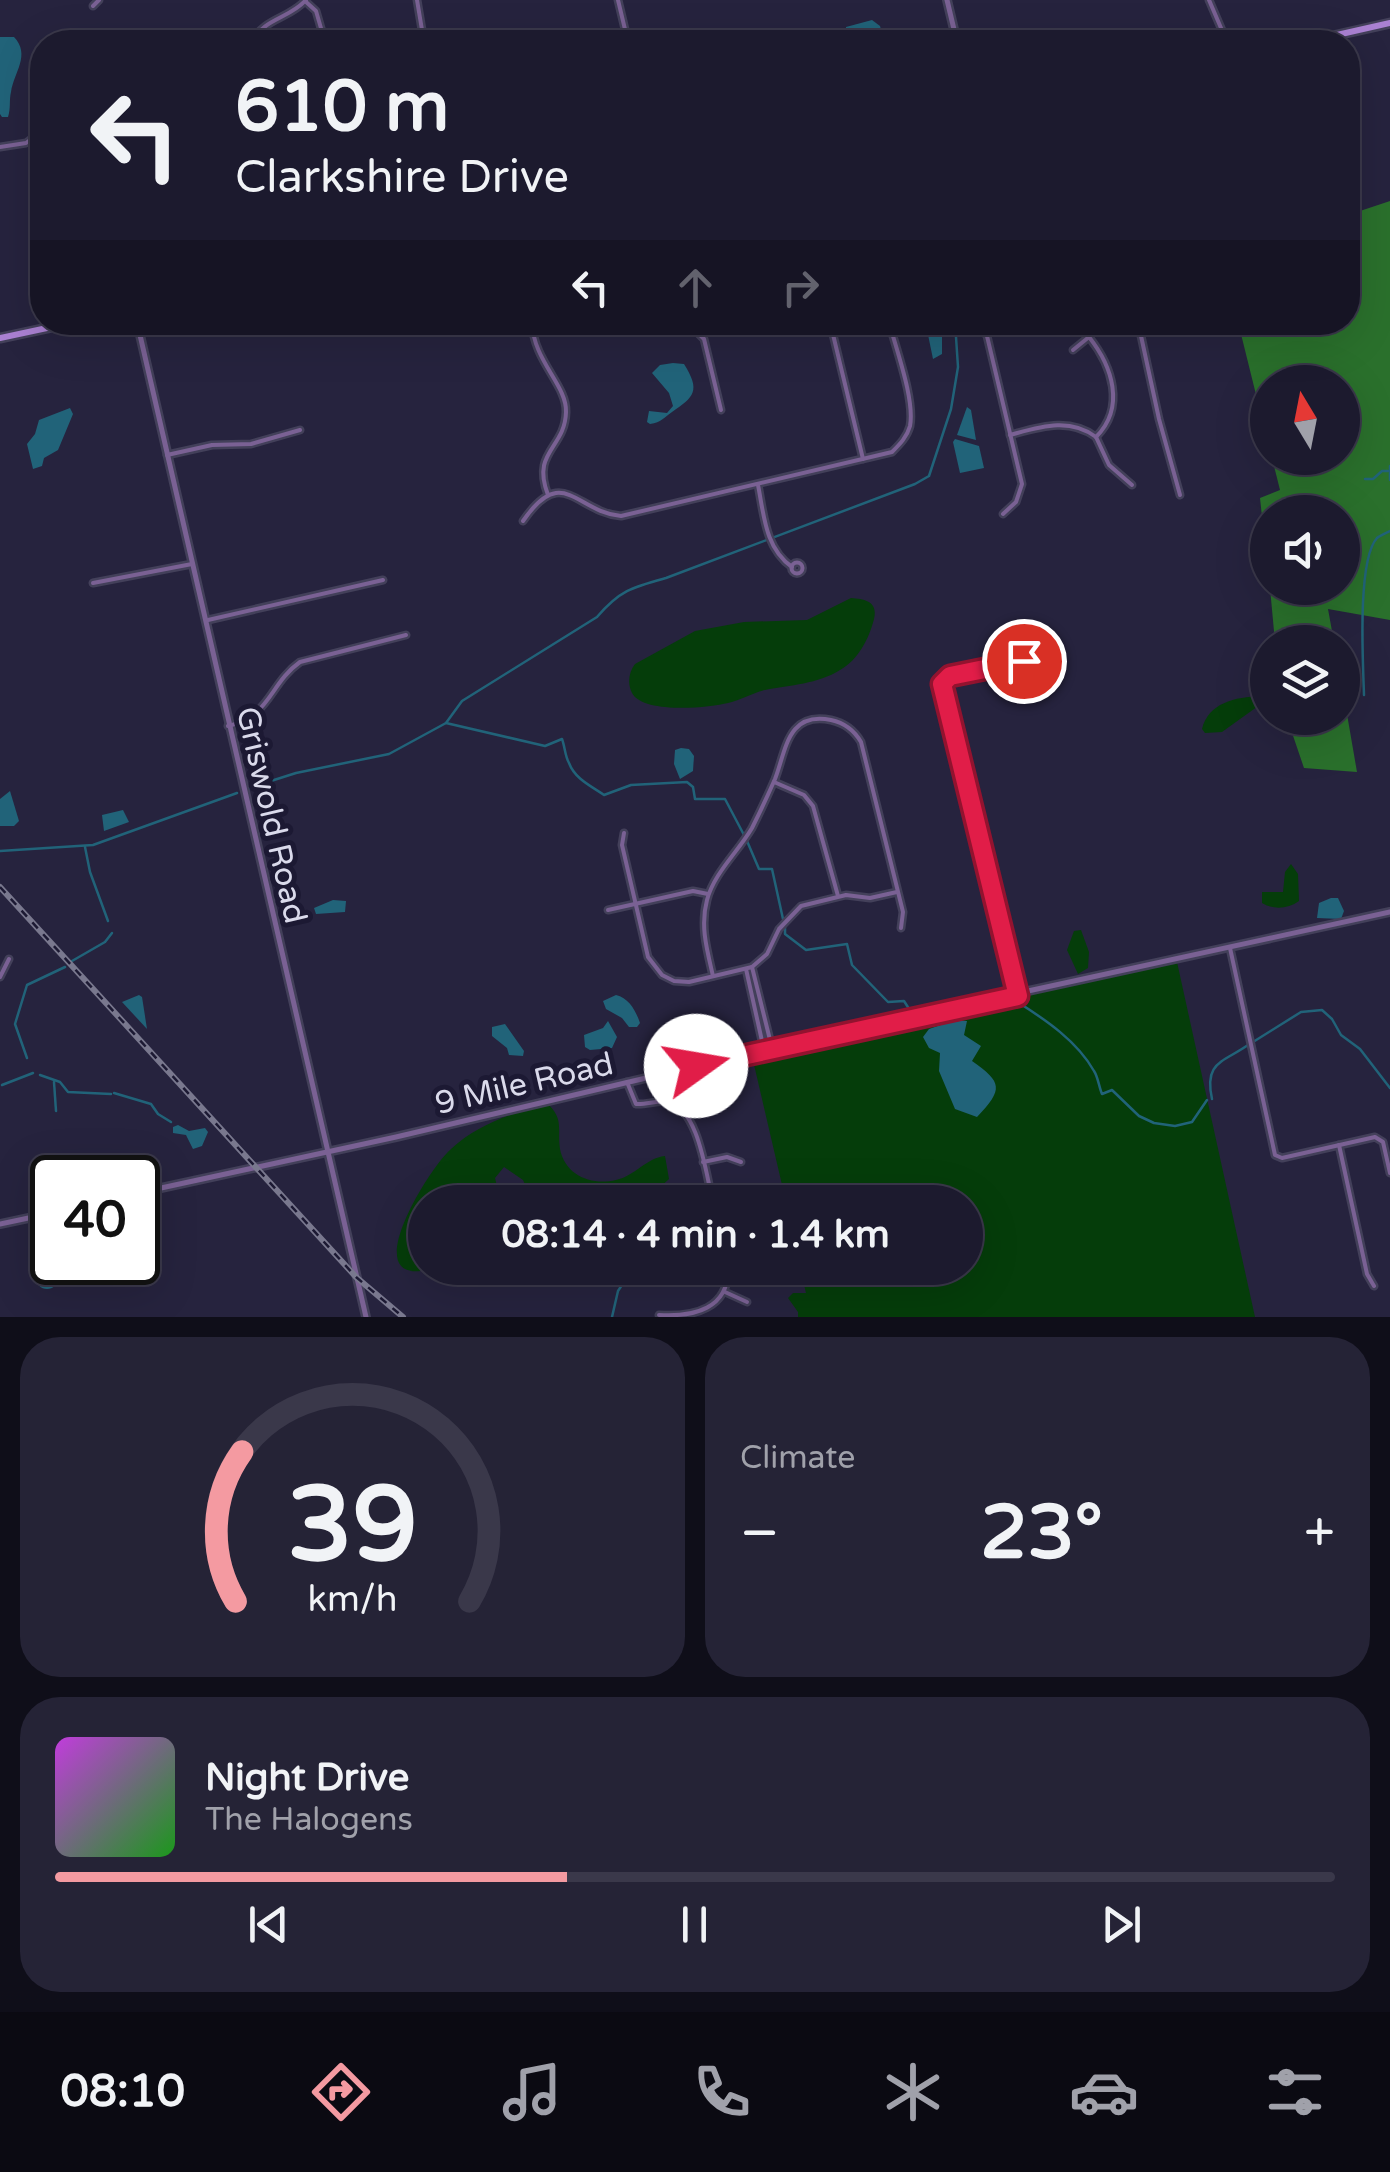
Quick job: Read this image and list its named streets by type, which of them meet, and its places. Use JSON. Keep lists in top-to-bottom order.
{
  "streets": {
    "street": ["Griswold Road", "9 Mile Road"]
  },
  "crossings": [
    ["Griswold Road", "9 Mile Road"]
  ],
  "north": "top",
  "page": {
    "turn": ["610 m", "Clarkshire Drive"],
    "limit": "40",
    "trip": "08:14 · 4 min · 1.4 km",
    "tile": "Climate",
    "heat": ["−", "23°", "+"],
    "song": ["Night Drive", "The Halogens"],
    "tabs": "08:10",
    "gauge": ["39", "km/h"]
  }
}
